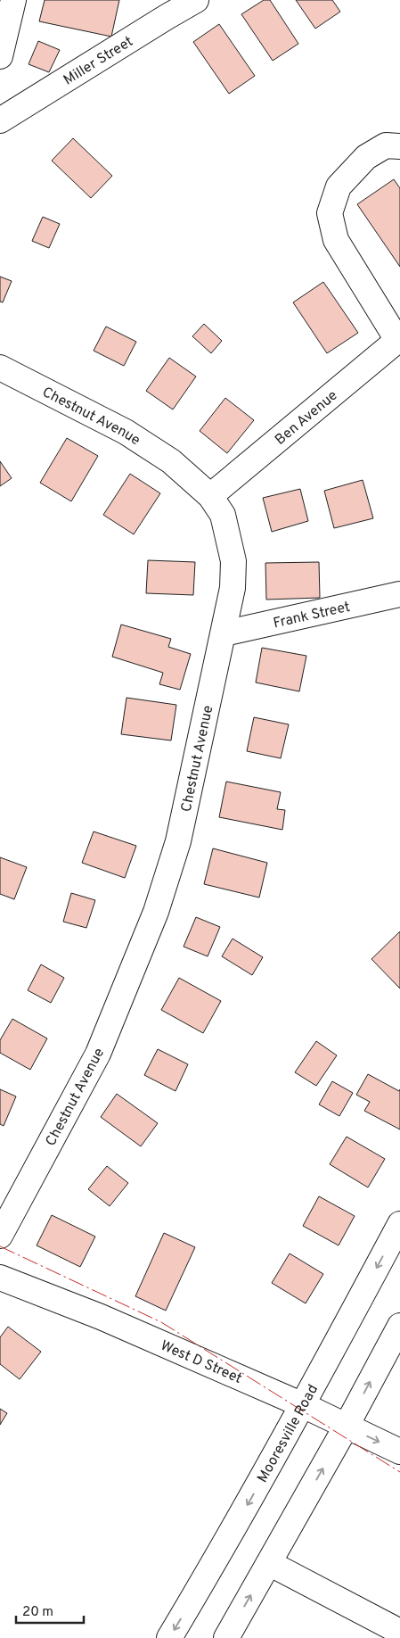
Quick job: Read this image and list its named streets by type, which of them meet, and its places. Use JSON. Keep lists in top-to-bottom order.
{
  "streets": {
    "street": [
      "Miller Street",
      "Chestnut Avenue",
      "Ben Avenue",
      "Frank Street",
      "West D Street",
      "Mooresville Road"
    ]
  },
  "crossings": [
    ["Chestnut Avenue", "Ben Avenue"],
    ["Chestnut Avenue", "Frank Street"],
    ["West D Street", "Mooresville Road"]
  ],
  "scale_bar": "20 m"
}
